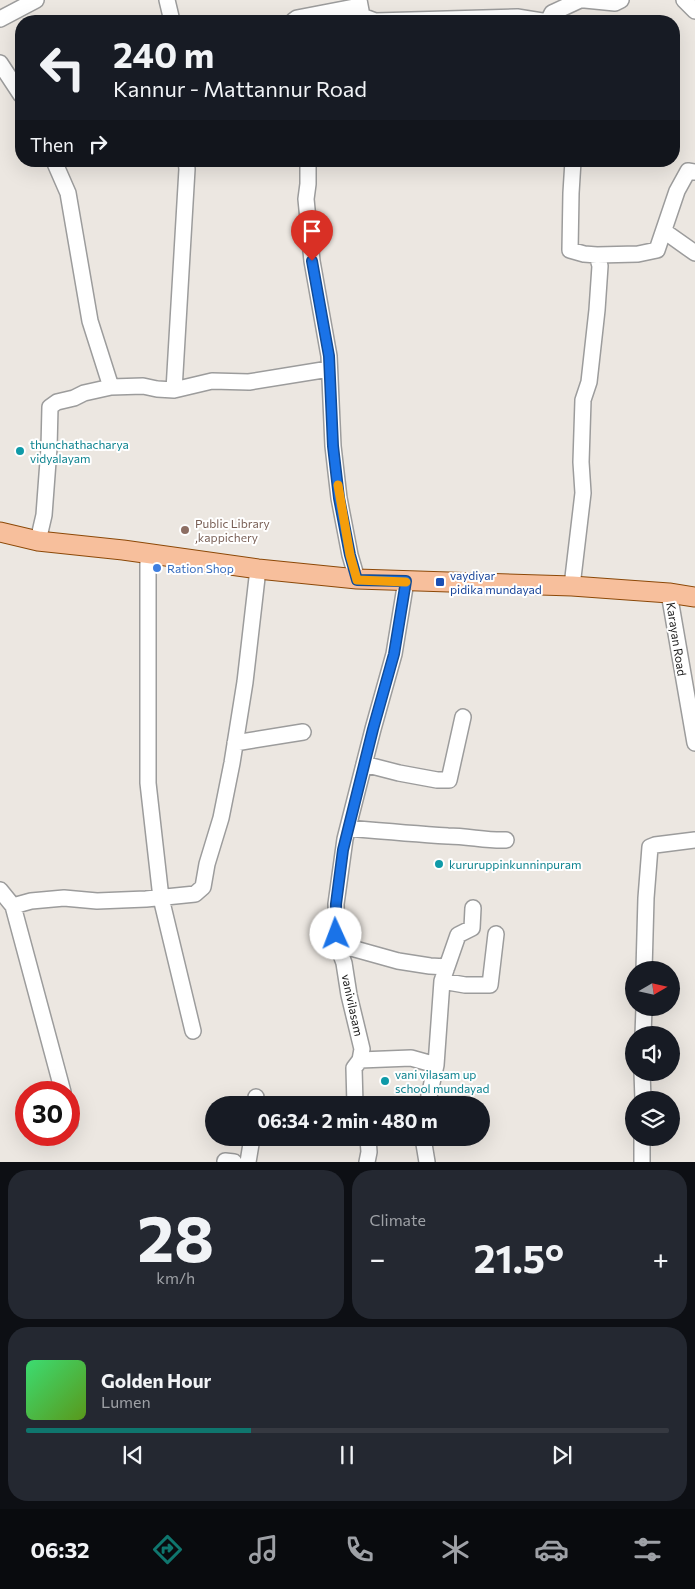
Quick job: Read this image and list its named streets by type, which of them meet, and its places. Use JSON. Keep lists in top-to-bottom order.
{
  "streets": {
    "street": ["Karayan Road", "vanivilasam"]
  },
  "places": {
    "other": [
      "thunchathacharya vidyalayam",
      "Public Library ,kappichery",
      "Ration Shop",
      "kururuppinkunninpuram",
      "vani vilasam up school mundayad"
    ],
    "transit": ["vaydiyar pidika mundayad"]
  },
  "north": "right",
  "page": {
    "turn": ["240 m", "Kannur - Mattannur Road"],
    "then": "Then",
    "limit": "30",
    "trip": "06:34 · 2 min · 480 m",
    "tile": [
      ["28", "km/h"],
      "Climate"
    ],
    "heat": ["−", "21.5°", "+"],
    "song": ["Golden Hour", "Lumen"],
    "tabs": "06:32"
  }
}
